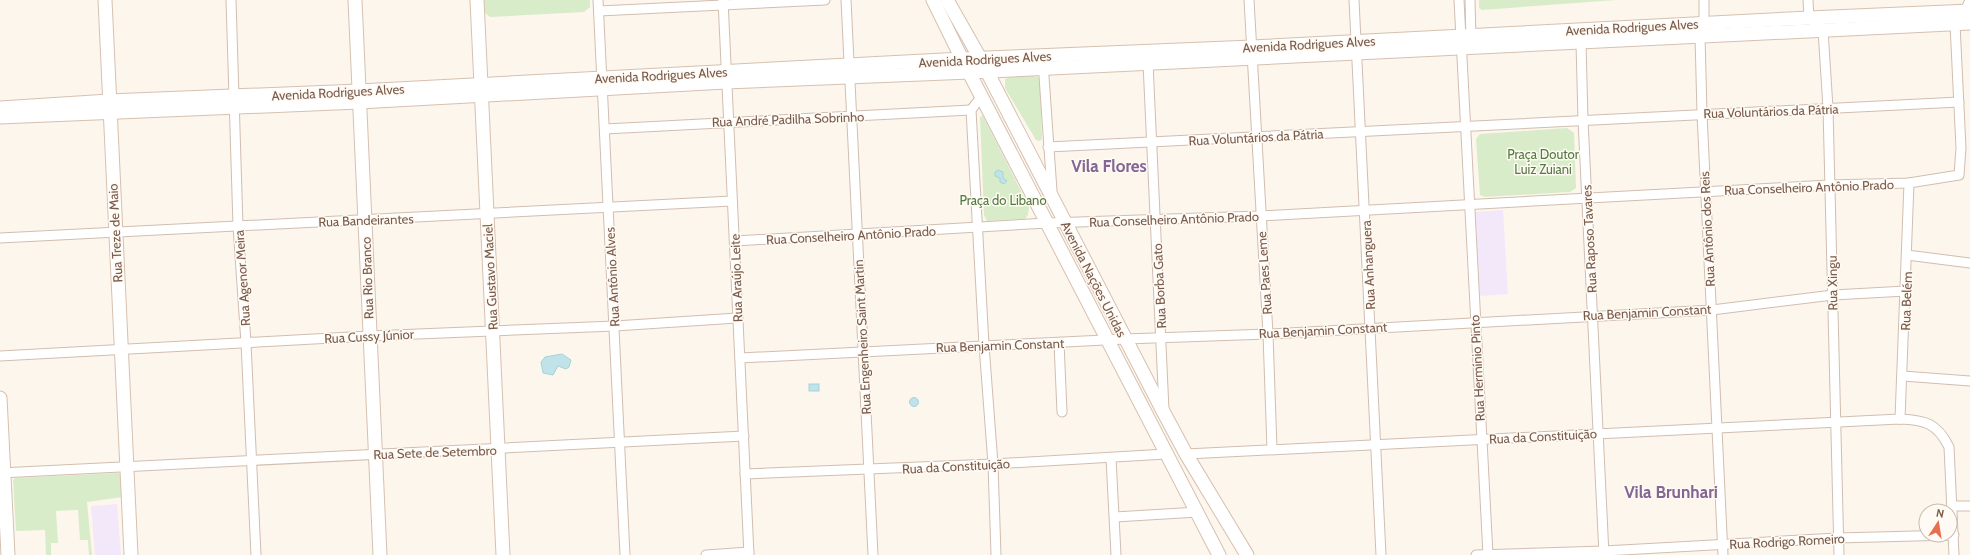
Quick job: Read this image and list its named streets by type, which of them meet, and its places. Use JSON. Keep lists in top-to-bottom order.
{
  "streets": {
    "main road": [
      "Avenida Rodrigues Alves",
      "Rua Treze de Maio",
      "Rua Gustavo Maciel",
      "Rua Rio Branco",
      "Avenida Nações Unidas"
    ],
    "street": [
      "Rua Voluntários da Pátria",
      "Rua André Padilha Sobrinho",
      "Rua Conselheiro Antônio Prado",
      "Rua Bandeirantes",
      "Rua Antônio dos Reis",
      "Rua Raposo Tavares",
      "Rua Anhanguera",
      "Rua Paes Leme",
      "Rua Antônio Alves",
      "Rua Agenor Meira",
      "Rua Araújo Leite",
      "Rua Xingu",
      "Rua Borba Gato",
      "Rua Belém",
      "Rua Benjamin Constant",
      "Rua Cussy Júnior",
      "Rua Engenheiro Saint Martin",
      "Rua Hermínio Pinto",
      "Rua da Constituição",
      "Rua Sete de Setembro",
      "Rua Rodrigo Romeiro"
    ]
  },
  "crossings": [
    ["Avenida Rodrigues Alves", "Rua Antônio dos Reis"],
    ["Avenida Rodrigues Alves", "Rua Treze de Maio"],
    ["Avenida Rodrigues Alves", "Rua Raposo Tavares"],
    ["Avenida Rodrigues Alves", "Rua Anhanguera"],
    ["Avenida Rodrigues Alves", "Rua Paes Leme"],
    ["Avenida Rodrigues Alves", "Rua Gustavo Maciel"],
    ["Avenida Rodrigues Alves", "Rua Antônio Alves"],
    ["Avenida Rodrigues Alves", "Rua Agenor Meira"],
    ["Avenida Rodrigues Alves", "Rua Rio Branco"],
    ["Avenida Rodrigues Alves", "Rua Araújo Leite"],
    ["Avenida Rodrigues Alves", "Avenida Nações Unidas"],
    ["Avenida Rodrigues Alves", "Rua Xingu"],
    ["Avenida Rodrigues Alves", "Rua Borba Gato"],
    ["Avenida Rodrigues Alves", "Rua Engenheiro Saint Martin"],
    ["Rua Voluntários da Pátria", "Rua Antônio dos Reis"],
    ["Rua Voluntários da Pátria", "Rua Raposo Tavares"],
    ["Rua Voluntários da Pátria", "Rua Anhanguera"],
    ["Rua Voluntários da Pátria", "Rua Paes Leme"],
    ["Rua Voluntários da Pátria", "Rua Xingu"],
    ["Rua Voluntários da Pátria", "Rua Borba Gato"],
    ["Rua André Padilha Sobrinho", "Rua Antônio Alves"],
    ["Rua André Padilha Sobrinho", "Rua Araújo Leite"],
    ["Rua André Padilha Sobrinho", "Rua Engenheiro Saint Martin"],
    ["Rua Conselheiro Antônio Prado", "Rua Antônio dos Reis"],
    ["Rua Conselheiro Antônio Prado", "Rua Raposo Tavares"],
    ["Rua Conselheiro Antônio Prado", "Rua Anhanguera"],
    ["Rua Conselheiro Antônio Prado", "Rua Paes Leme"],
    ["Rua Conselheiro Antônio Prado", "Rua Araújo Leite"],
    ["Rua Conselheiro Antônio Prado", "Avenida Nações Unidas"],
    ["Rua Conselheiro Antônio Prado", "Rua Xingu"],
    ["Rua Conselheiro Antônio Prado", "Rua Borba Gato"],
    ["Rua Conselheiro Antônio Prado", "Rua Belém"],
    ["Rua Conselheiro Antônio Prado", "Rua Engenheiro Saint Martin"],
    ["Rua Conselheiro Antônio Prado", "Rua Hermínio Pinto"],
    ["Rua Bandeirantes", "Rua Treze de Maio"],
    ["Rua Bandeirantes", "Rua Gustavo Maciel"],
    ["Rua Bandeirantes", "Rua Antônio Alves"],
    ["Rua Bandeirantes", "Rua Agenor Meira"],
    ["Rua Bandeirantes", "Rua Rio Branco"],
    ["Rua Bandeirantes", "Rua Araújo Leite"],
    ["Rua Antônio dos Reis", "Rua Benjamin Constant"],
    ["Rua Antônio dos Reis", "Rua da Constituição"],
    ["Rua Antônio dos Reis", "Rua Rodrigo Romeiro"],
    ["Rua Treze de Maio", "Rua Cussy Júnior"],
    ["Rua Treze de Maio", "Rua Sete de Setembro"],
    ["Rua Raposo Tavares", "Rua Benjamin Constant"],
    ["Rua Raposo Tavares", "Rua da Constituição"],
    ["Rua Raposo Tavares", "Rua Rodrigo Romeiro"],
    ["Rua Anhanguera", "Rua Benjamin Constant"],
    ["Rua Anhanguera", "Rua da Constituição"],
    ["Rua Paes Leme", "Rua Benjamin Constant"],
    ["Rua Paes Leme", "Rua da Constituição"],
    ["Rua Gustavo Maciel", "Rua Cussy Júnior"],
    ["Rua Gustavo Maciel", "Rua Sete de Setembro"],
    ["Rua Antônio Alves", "Rua Cussy Júnior"],
    ["Rua Antônio Alves", "Rua Sete de Setembro"],
    ["Rua Agenor Meira", "Rua Cussy Júnior"],
    ["Rua Agenor Meira", "Rua Sete de Setembro"],
    ["Rua Rio Branco", "Rua Cussy Júnior"],
    ["Rua Rio Branco", "Rua Sete de Setembro"],
    ["Rua Araújo Leite", "Rua Benjamin Constant"],
    ["Rua Araújo Leite", "Rua Cussy Júnior"],
    ["Rua Araújo Leite", "Rua da Constituição"],
    ["Rua Araújo Leite", "Rua Sete de Setembro"],
    ["Avenida Nações Unidas", "Rua Borba Gato"],
    ["Avenida Nações Unidas", "Rua Benjamin Constant"],
    ["Avenida Nações Unidas", "Rua da Constituição"],
    ["Rua Xingu", "Rua Benjamin Constant"],
    ["Rua Xingu", "Rua da Constituição"],
    ["Rua Xingu", "Rua Rodrigo Romeiro"],
    ["Rua Borba Gato", "Rua Benjamin Constant"],
    ["Rua Belém", "Rua Benjamin Constant"],
    ["Rua Belém", "Rua da Constituição"],
    ["Rua Benjamin Constant", "Rua Engenheiro Saint Martin"],
    ["Rua Benjamin Constant", "Rua Hermínio Pinto"],
    ["Rua Engenheiro Saint Martin", "Rua da Constituição"],
    ["Rua Hermínio Pinto", "Rua da Constituição"],
    ["Rua Hermínio Pinto", "Rua Rodrigo Romeiro"]
  ],
  "districts": ["Vila Flores", "Vila Brunhari"],
  "parks": ["Praça Doutor Luiz Zuiani", "Praça do Libano"],
  "north": "top"
}
